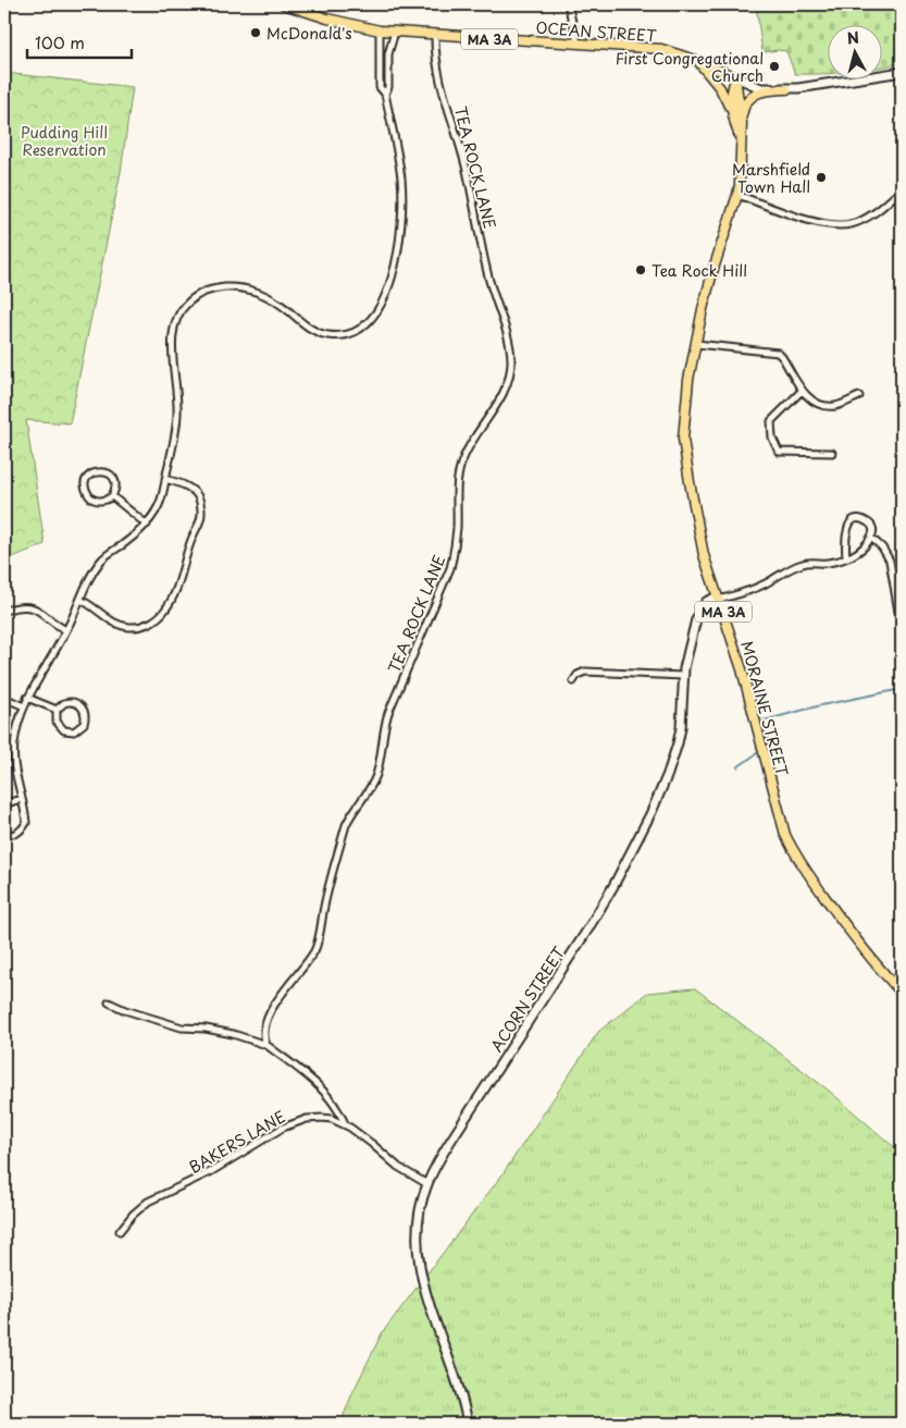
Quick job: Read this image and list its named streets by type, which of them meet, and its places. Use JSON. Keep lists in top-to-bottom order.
{
  "streets": {
    "main road": [
      "OCEAN STREET",
      "MA 3A",
      "MORAINE STREET",
      "ACORN STREET"
    ],
    "street": ["TEA ROCK LANE", "BAKERS LANE"]
  },
  "crossings": [
    ["OCEAN STREET", "MA 3A"],
    ["OCEAN STREET", "TEA ROCK LANE"],
    ["OCEAN STREET", "MORAINE STREET"],
    ["MA 3A", "MORAINE STREET"],
    ["MORAINE STREET", "ACORN STREET"],
    ["ACORN STREET", "BAKERS LANE"]
  ],
  "parks": ["Pudding Hill Reservation"],
  "places": [
    "McDonald's",
    "First Congregational Church",
    "Marshfield Town Hall",
    "Tea Rock Hill"
  ],
  "scale_bar": "100 m",
  "north": "top"
}
